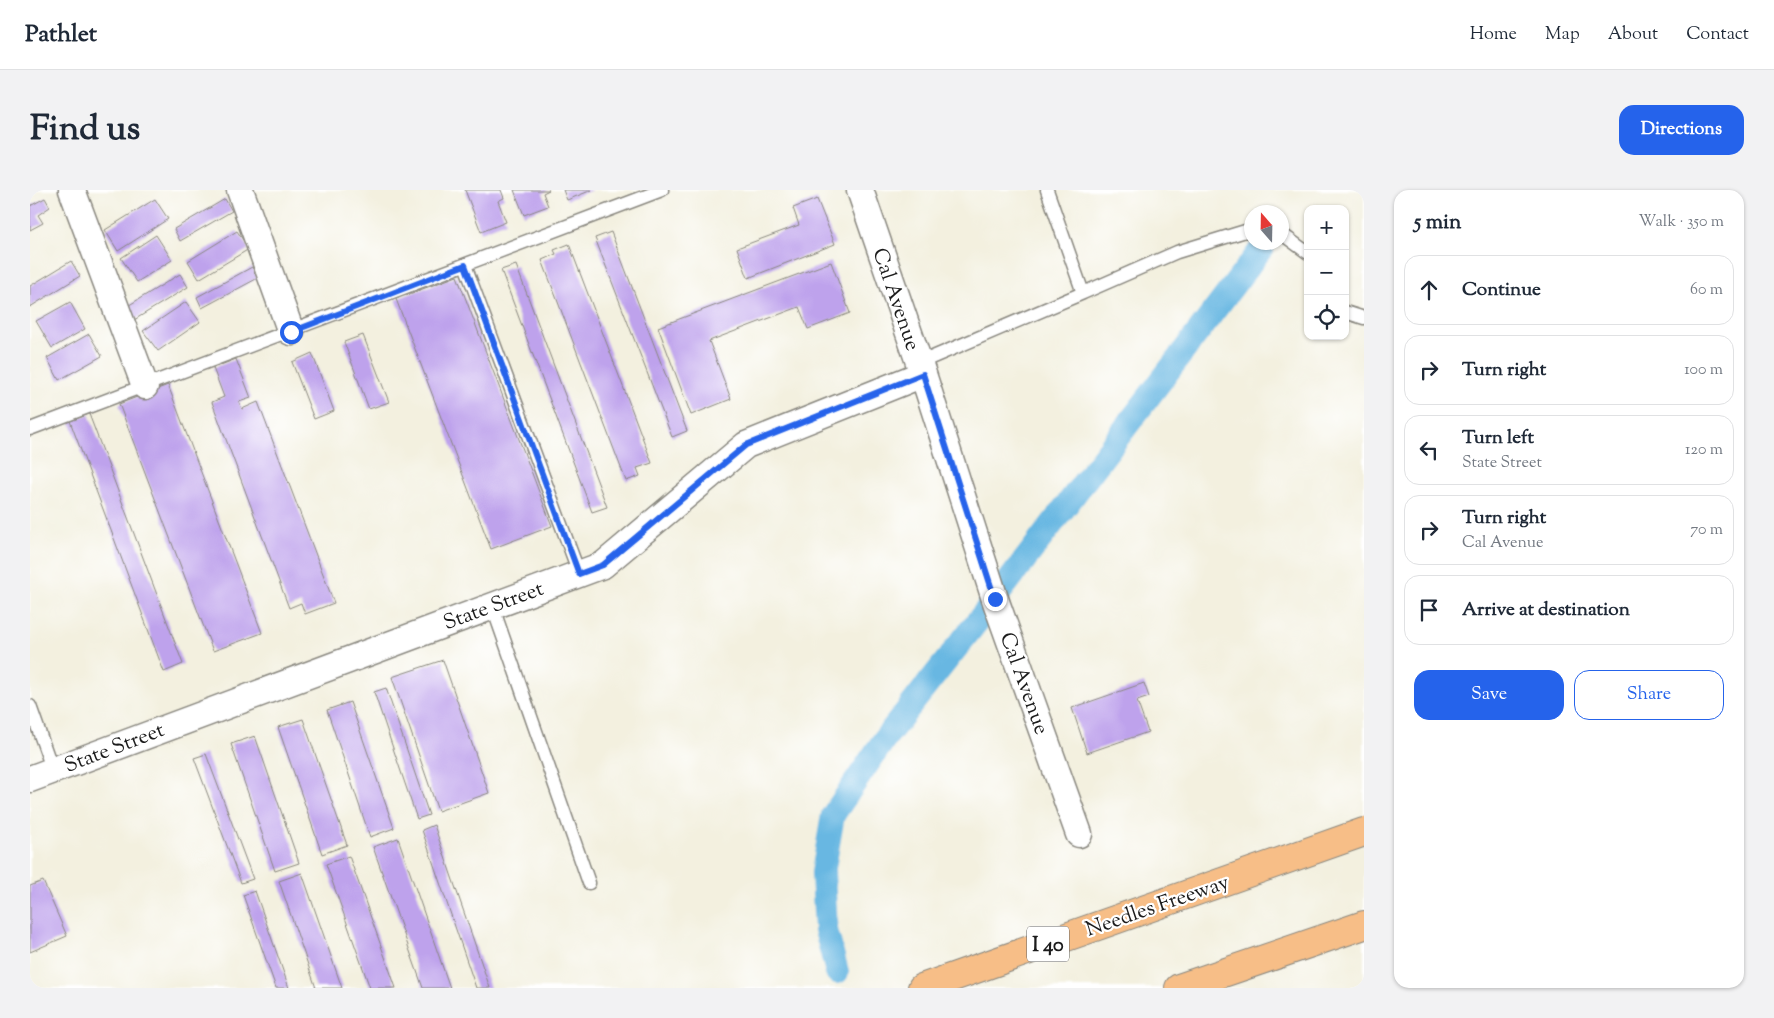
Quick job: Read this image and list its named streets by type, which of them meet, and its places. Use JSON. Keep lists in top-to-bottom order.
{
  "streets": {
    "highway": ["Needles Freeway", "I 40"],
    "street": ["Cal Avenue", "State Street"]
  },
  "crossings": [
    ["Cal Avenue", "State Street"]
  ],
  "north": "top",
  "page": {
    "header": "Pathlet",
    "nav": [
      "Home",
      "Map",
      "About",
      "Contact"
    ],
    "title": "Find us",
    "buttons": [
      "Directions",
      ["Save", "Share"]
    ],
    "heading": ["5 min", "Walk · 350 m"],
    "map_buttons": ["+", "−"],
    "list": [
      ["Continue", "60 m"],
      ["Turn right", "100 m"],
      ["Turn left", "State Street", "120 m"],
      ["Turn right", "Cal Avenue", "70 m"],
      "Arrive at destination"
    ]
  }
}
